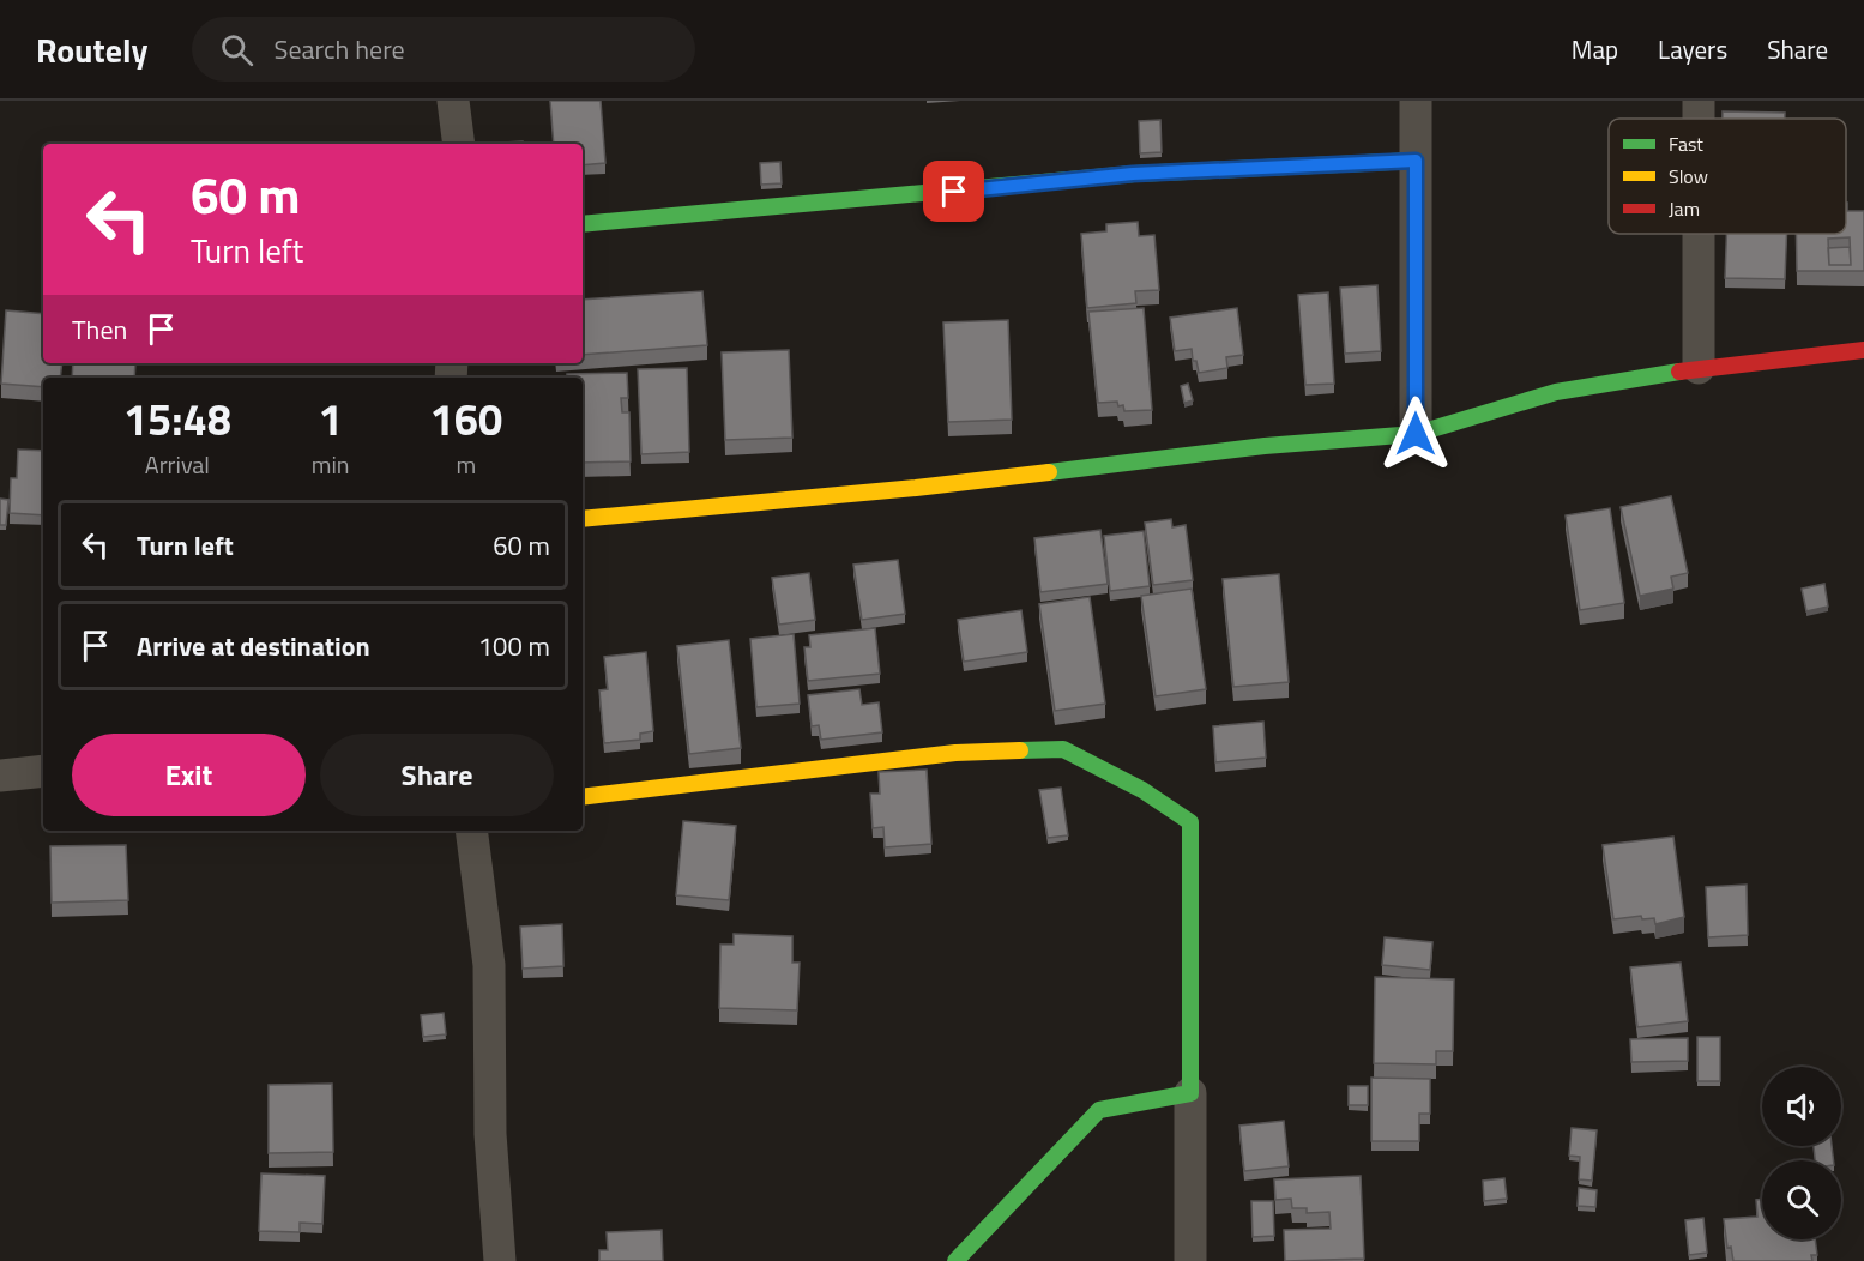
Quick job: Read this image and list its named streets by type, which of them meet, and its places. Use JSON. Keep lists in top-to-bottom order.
{
  "legend": ["Fast", "Slow", "Jam"],
  "page": {
    "header": "Routely",
    "search": "Search here",
    "nav": ["Map", "Layers", "Share"],
    "turn": ["60 m", "Turn left"],
    "then": "Then",
    "eta": [
      "15:48",
      "Arrival",
      "1",
      "min",
      "160",
      "m"
    ],
    "list": [
      {
        "name": "Turn left",
        "value": "60 m"
      },
      {
        "name": "Arrive at destination",
        "value": "100 m"
      }
    ],
    "buttons": ["Exit", "Share"]
  }
}
